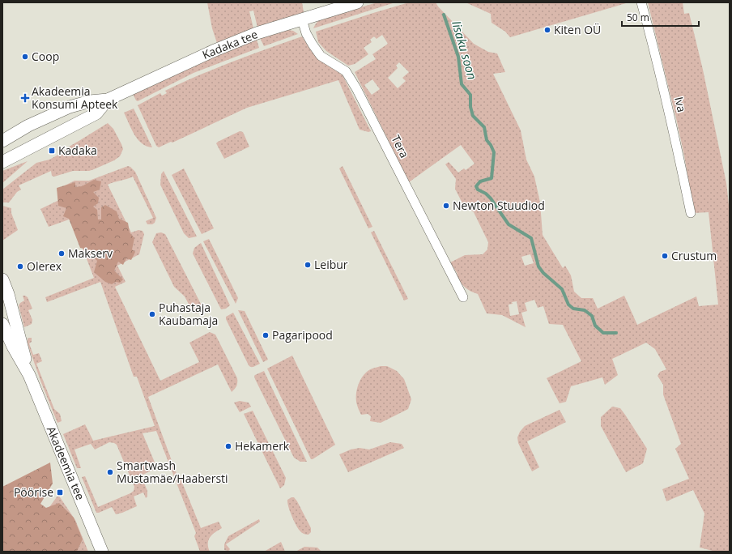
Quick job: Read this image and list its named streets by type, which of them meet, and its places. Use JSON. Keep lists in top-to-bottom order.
{
  "streets": {
    "main road": ["Kadaka tee", "Akadeemia tee"],
    "street": ["Iva", "Tera"]
  },
  "crossings": [
    ["Kadaka tee", "Tera"]
  ],
  "water": ["Iisaku soon"],
  "places": {
    "other": [
      "Kiten OÜ",
      "Coop",
      "Newton Stuudiod",
      "Makserv",
      "Crustum",
      "Leibur",
      "Olerex",
      "Puhastaja Kaubamaja",
      "Pagaripood",
      "Hekamerk",
      "Smartwash Mustamäe/Haabersti"
    ],
    "health": ["Akadeemia Konsumi Apteek"],
    "transit": ["Kadaka", "Pöörise"]
  },
  "scale_bar": "50 m"
}
